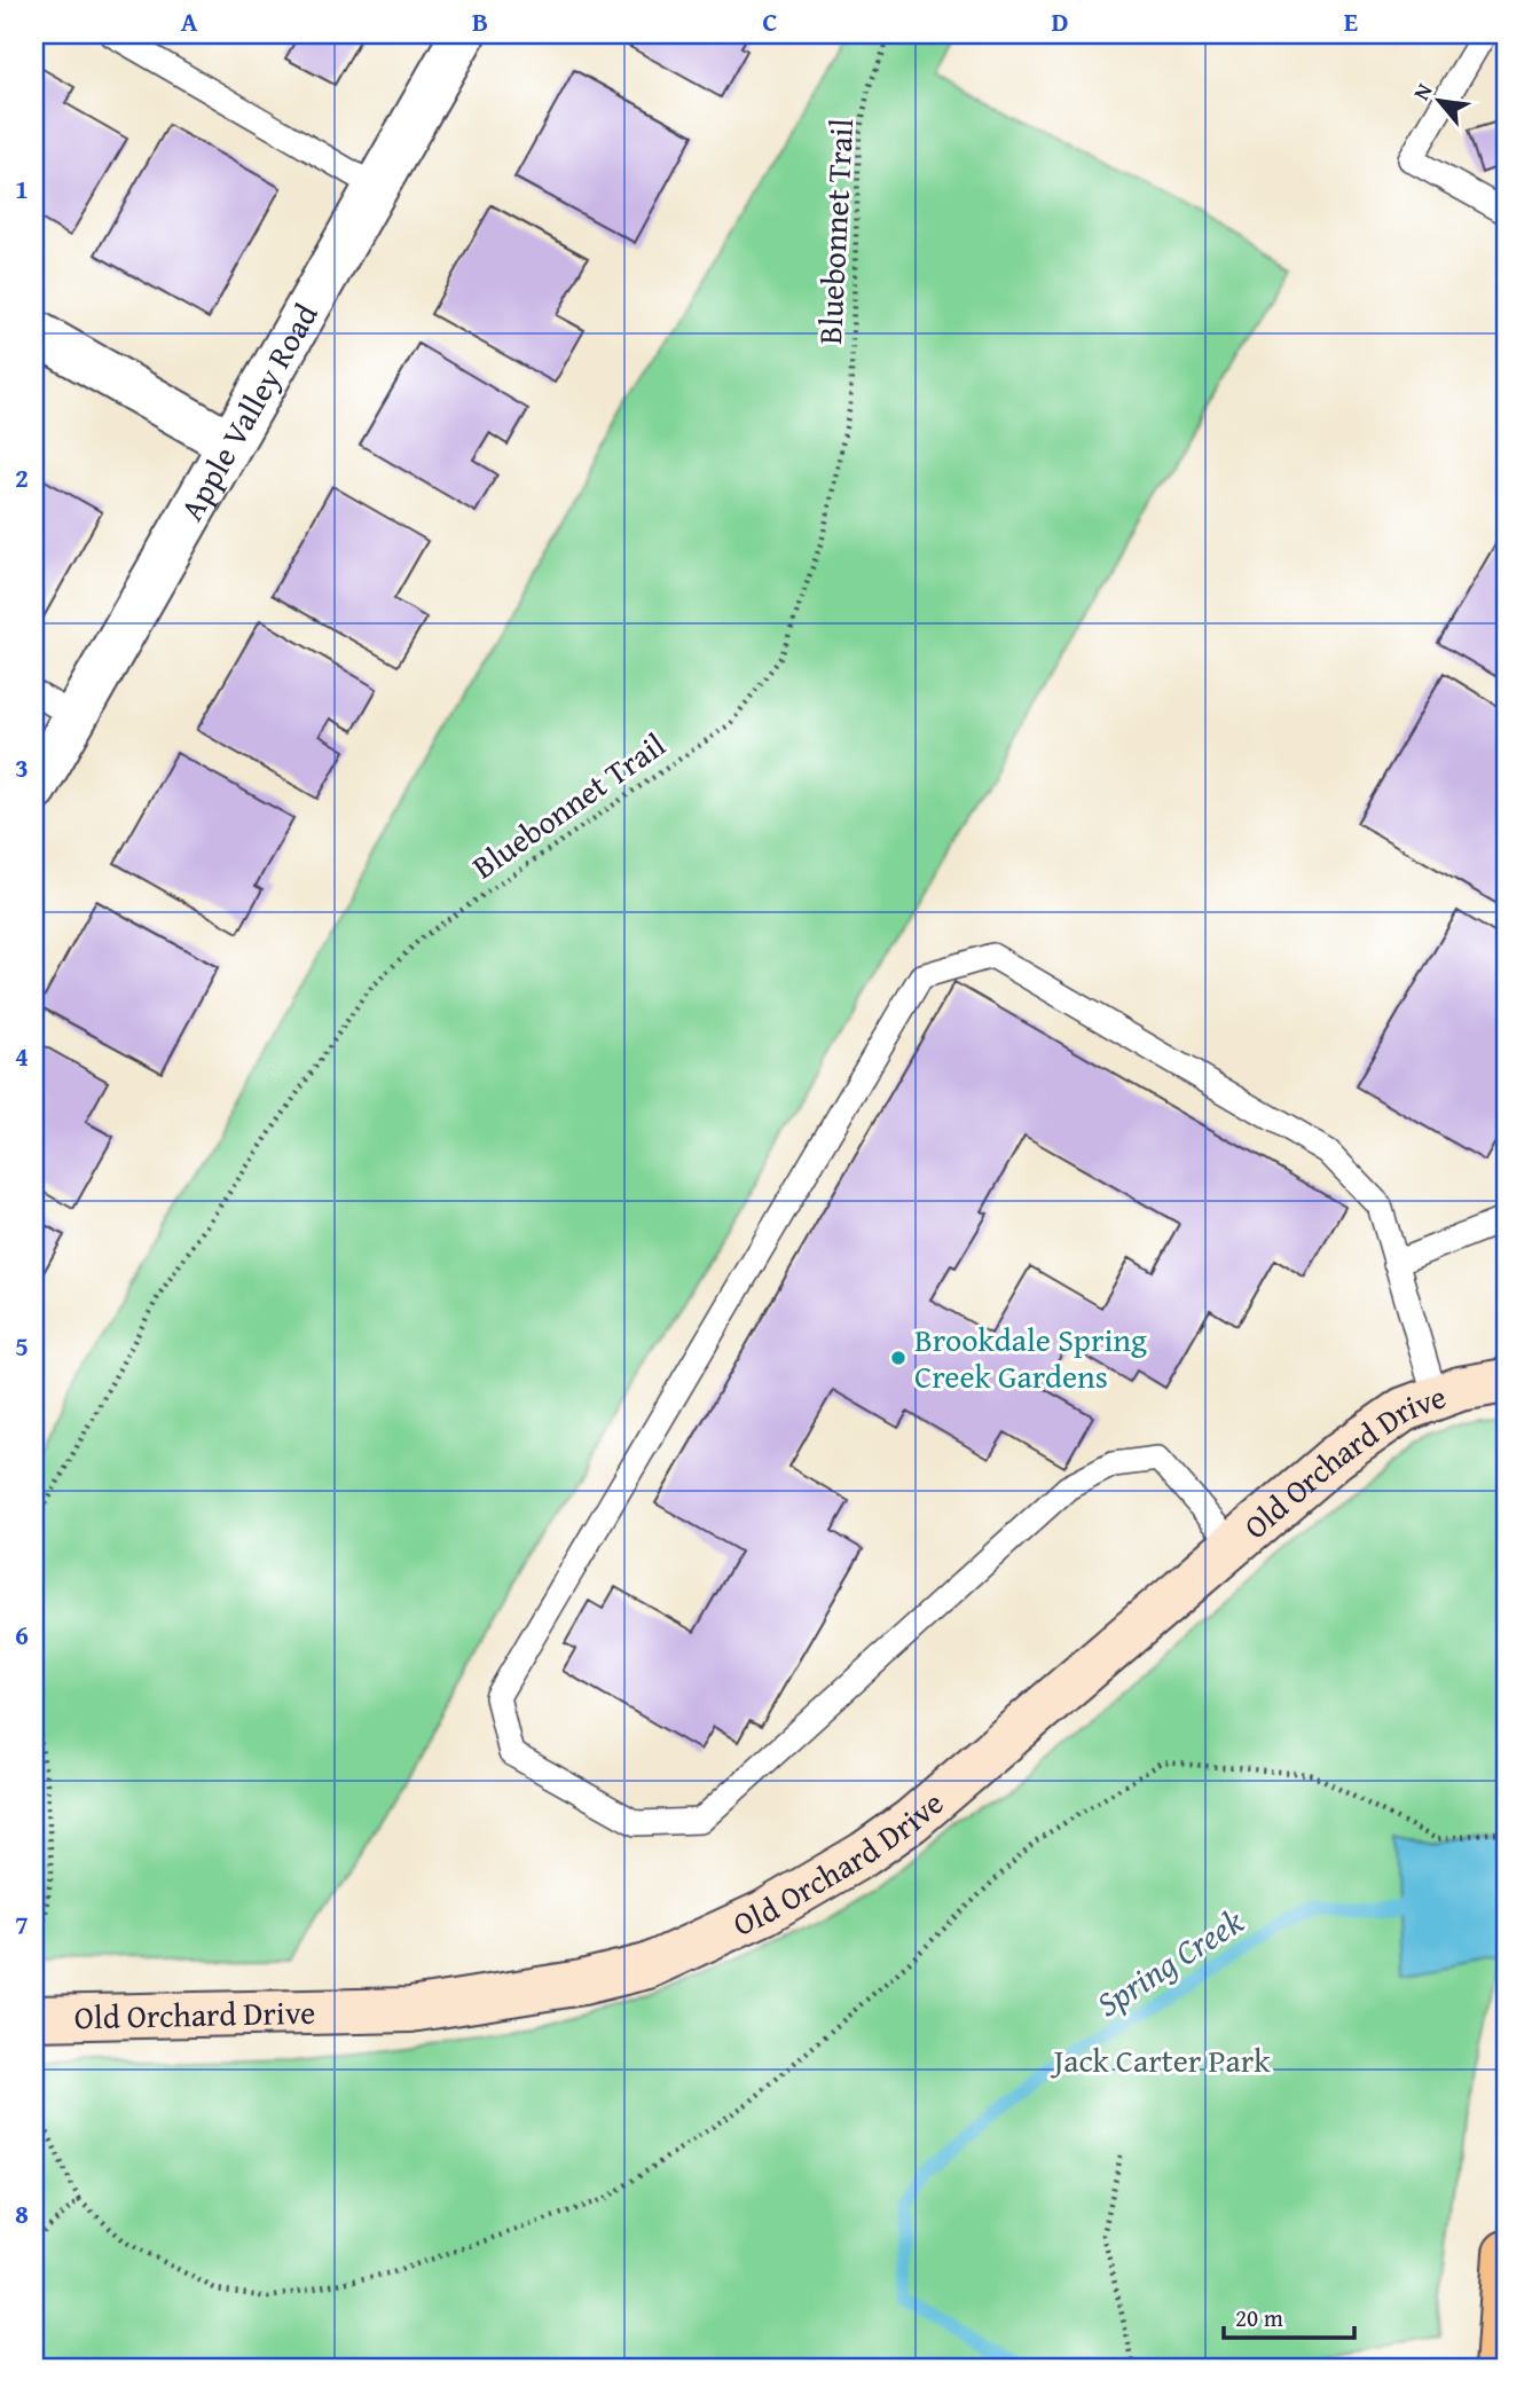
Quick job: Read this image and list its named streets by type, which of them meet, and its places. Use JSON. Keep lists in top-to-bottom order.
{
  "streets": {
    "street": ["Apple Valley Road", "Old Orchard Drive"],
    "path": ["Bluebonnet Trail"]
  },
  "water": ["Spring Creek"],
  "parks": ["Jack Carter Park"],
  "places": ["Brookdale Spring Creek Gardens"],
  "scale_bar": "20 m",
  "north": "top left",
  "grid": {
    "columns": [
      "A",
      "B",
      "C",
      "D",
      "E"
    ],
    "rows": [
      "1",
      "2",
      "3",
      "4",
      "5",
      "6",
      "7",
      "8"
    ]
  }
}
